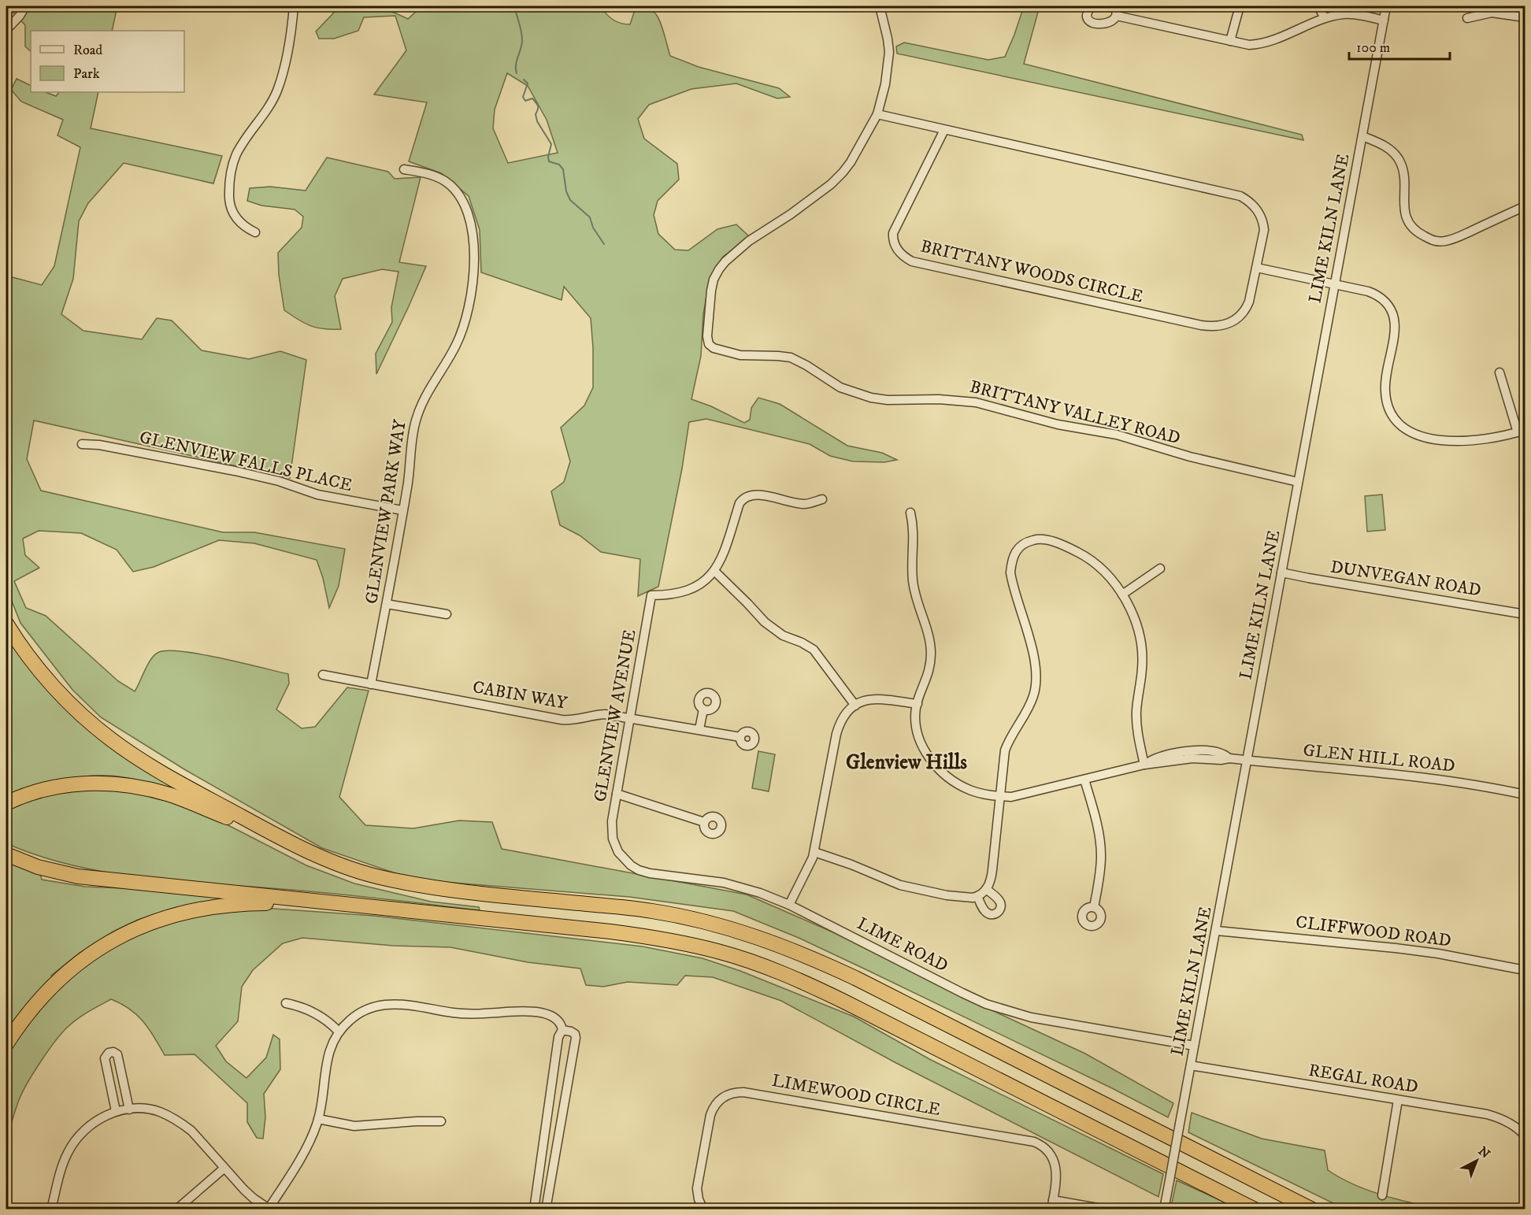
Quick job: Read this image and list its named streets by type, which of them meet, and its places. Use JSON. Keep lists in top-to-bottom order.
{
  "streets": {
    "street": [
      "LIME KILN LANE",
      "BRITTANY WOODS CIRCLE",
      "BRITTANY VALLEY ROAD",
      "GLENVIEW FALLS PLACE",
      "GLENVIEW PARK WAY",
      "DUNVEGAN ROAD",
      "CABIN WAY",
      "GLENVIEW AVENUE",
      "GLEN HILL ROAD",
      "CLIFFWOOD ROAD",
      "LIME ROAD",
      "REGAL ROAD",
      "LIMEWOOD CIRCLE"
    ]
  },
  "crossings": [
    ["LIME KILN LANE", "BRITTANY VALLEY ROAD"],
    ["LIME KILN LANE", "DUNVEGAN ROAD"],
    ["LIME KILN LANE", "GLEN HILL ROAD"],
    ["LIME KILN LANE", "CLIFFWOOD ROAD"],
    ["LIME KILN LANE", "LIME ROAD"],
    ["LIME KILN LANE", "REGAL ROAD"],
    ["BRITTANY WOODS CIRCLE", "BRITTANY VALLEY ROAD"],
    ["GLENVIEW FALLS PLACE", "GLENVIEW PARK WAY"],
    ["GLENVIEW PARK WAY", "CABIN WAY"],
    ["CABIN WAY", "GLENVIEW AVENUE"],
    ["GLENVIEW AVENUE", "LIME ROAD"]
  ],
  "districts": ["Glenview Hills"],
  "legend": ["Road", "Park"],
  "scale_bar": "100 m",
  "north": "top right"
}
